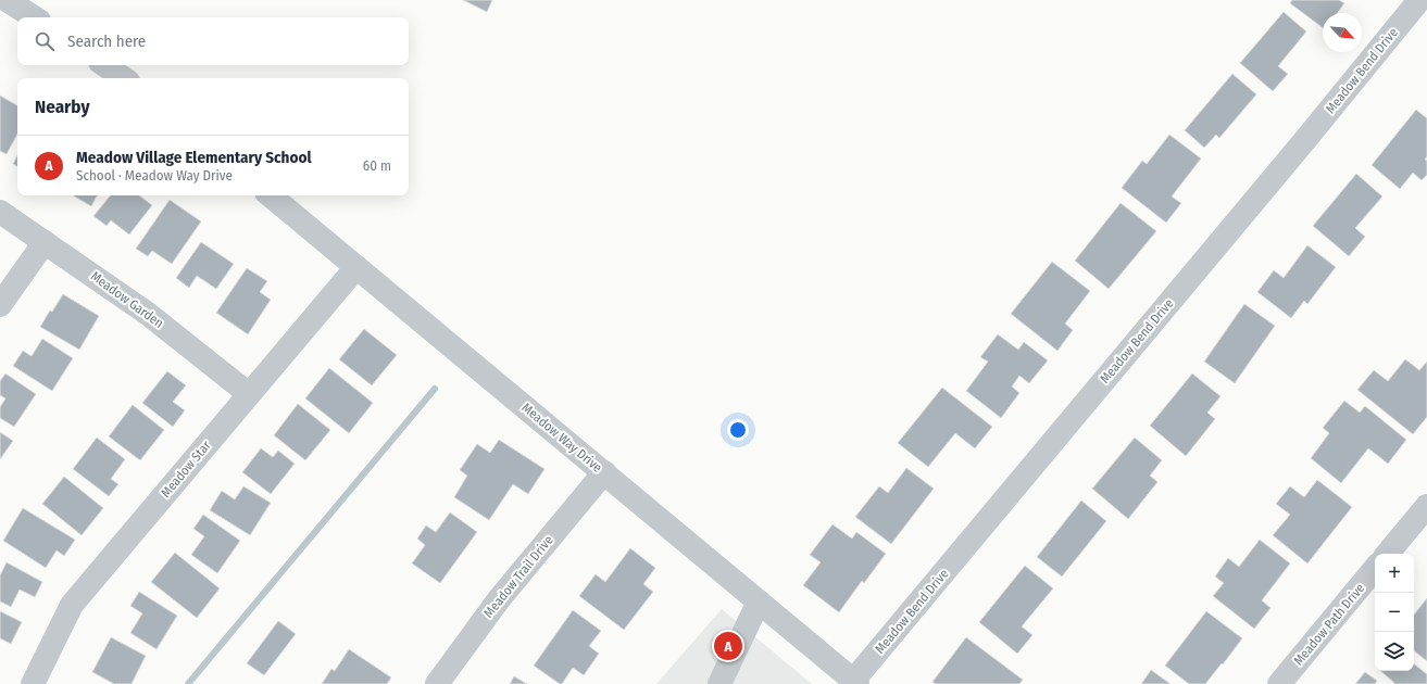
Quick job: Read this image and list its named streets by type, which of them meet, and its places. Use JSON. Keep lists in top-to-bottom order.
{
  "streets": {
    "street": [
      "Meadow Bend Drive",
      "Meadow Garden",
      "Meadow Way Drive",
      "Meadow Star",
      "Meadow Trail Drive",
      "Meadow Path Drive"
    ]
  },
  "crossings": [
    ["Meadow Bend Drive", "Meadow Way Drive"],
    ["Meadow Garden", "Meadow Star"],
    ["Meadow Way Drive", "Meadow Star"],
    ["Meadow Way Drive", "Meadow Trail Drive"]
  ],
  "north": "bottom right",
  "page": {
    "search": "Search here",
    "heading": "Nearby",
    "list": [
      {
        "mark": "A",
        "name": "Meadow Village Elementary School",
        "note": "School · Meadow Way Drive",
        "value": "60 m"
      }
    ],
    "map_buttons": ["+", "−"],
    "pins": "A"
  }
}
